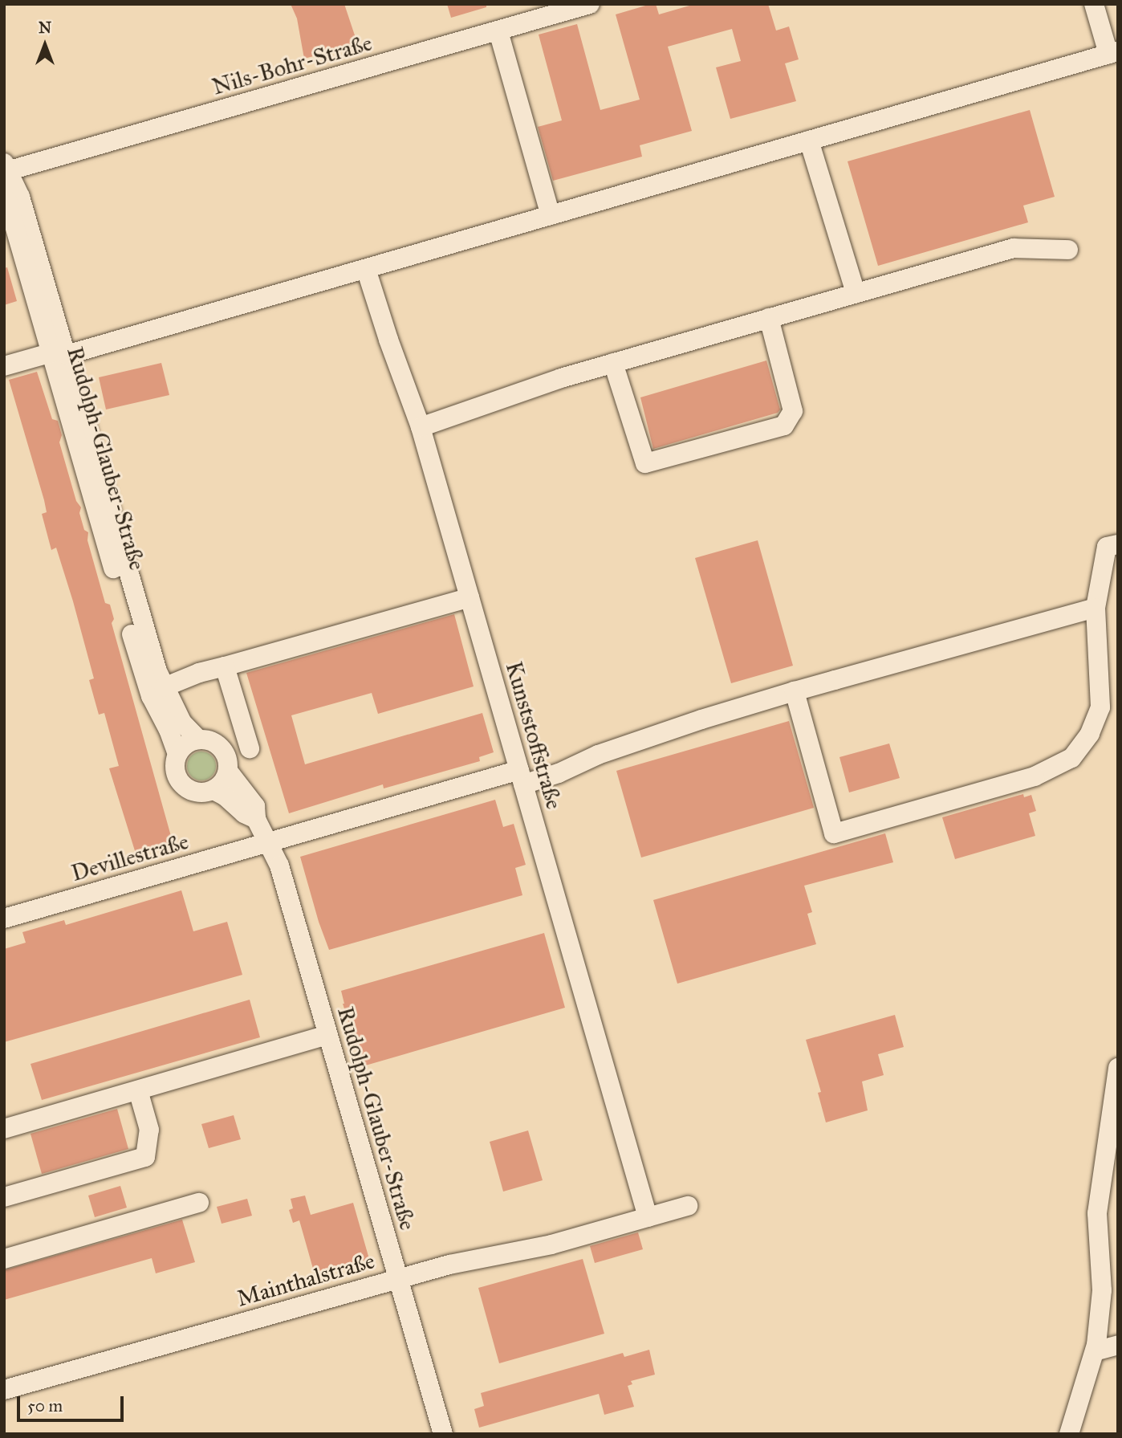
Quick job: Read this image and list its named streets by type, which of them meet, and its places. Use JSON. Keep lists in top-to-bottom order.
{
  "streets": {
    "street": [
      "Nils-Bohr-Straße",
      "Rudolph-Glauber-Straße",
      "Kunststoffstraße",
      "Devillestraße",
      "Mainthalstraße"
    ]
  },
  "crossings": [
    ["Nils-Bohr-Straße", "Rudolph-Glauber-Straße"],
    ["Rudolph-Glauber-Straße", "Devillestraße"],
    ["Rudolph-Glauber-Straße", "Mainthalstraße"],
    ["Kunststoffstraße", "Devillestraße"],
    ["Kunststoffstraße", "Mainthalstraße"]
  ],
  "scale_bar": "50 m",
  "north": "top"
}
